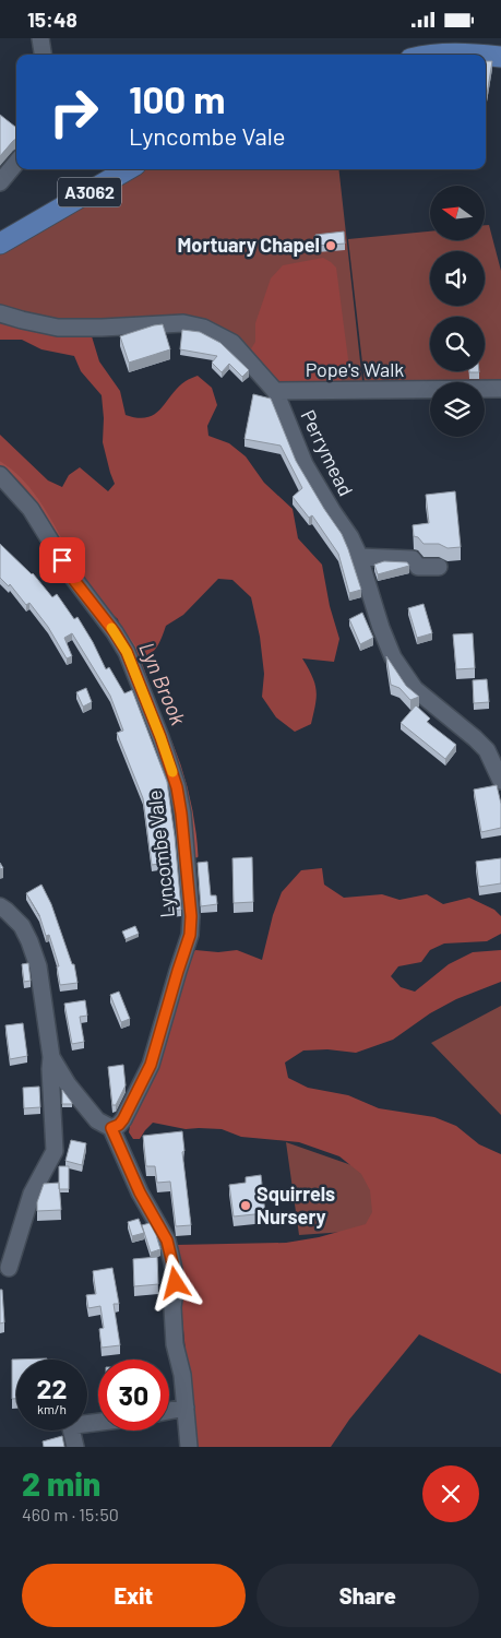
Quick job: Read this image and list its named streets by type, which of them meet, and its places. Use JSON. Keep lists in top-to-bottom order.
{
  "streets": {
    "main road": ["A3062"],
    "street": ["Pope's Walk", "Perrymead", "Lyncombe Vale"]
  },
  "crossings": [
    ["Pope's Walk", "Perrymead"]
  ],
  "water": ["Lyn Brook"],
  "places": ["Mortuary Chapel", "Squirrels Nursery"],
  "north": "left",
  "page": {
    "status": "15:48",
    "turn": ["100 m", "Lyncombe Vale"],
    "speed": "22 km/h",
    "limit": "30",
    "heading": ["2 min", "460 m · 15:50"],
    "buttons": ["Exit", "Share"]
  }
}
